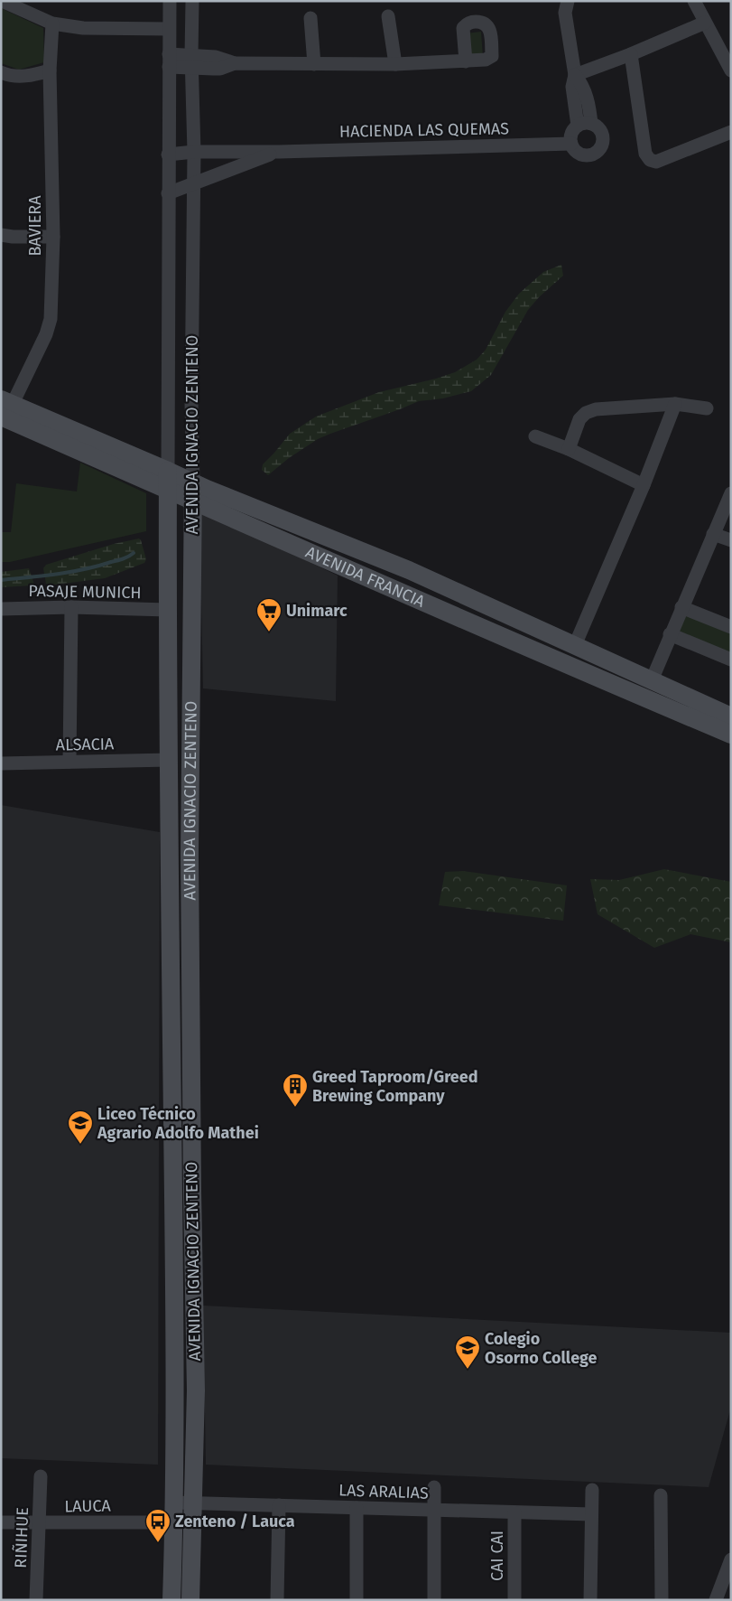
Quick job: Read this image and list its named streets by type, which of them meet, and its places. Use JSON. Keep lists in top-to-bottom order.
{
  "streets": {
    "main road": ["AVENIDA IGNACIO ZENTENO", "AVENIDA FRANCIA"],
    "street": [
      "HACIENDA LAS QUEMAS",
      "BAVIERA",
      "PASAJE MUNICH",
      "ALSACIA",
      "LAS ARALIAS",
      "LAUCA",
      "RIÑIHUE",
      "CAI CAI"
    ]
  },
  "crossings": [
    ["HACIENDA LAS QUEMAS", "AVENIDA IGNACIO ZENTENO"],
    ["BAVIERA", "AVENIDA FRANCIA"],
    ["AVENIDA IGNACIO ZENTENO", "AVENIDA FRANCIA"],
    ["AVENIDA IGNACIO ZENTENO", "PASAJE MUNICH"],
    ["AVENIDA IGNACIO ZENTENO", "ALSACIA"],
    ["AVENIDA IGNACIO ZENTENO", "LAS ARALIAS"],
    ["AVENIDA IGNACIO ZENTENO", "LAUCA"],
    ["LAS ARALIAS", "CAI CAI"],
    ["LAUCA", "RIÑIHUE"]
  ],
  "places": {
    "supermarket": ["Unimarc"],
    "building": ["Greed Taproom/Greed Brewing Company"],
    "school or university": ["Liceo Técnico Agrario Adolfo Mathei", "Colegio Osorno College"],
    "bus stop": ["Zenteno / Lauca"]
  }
}
